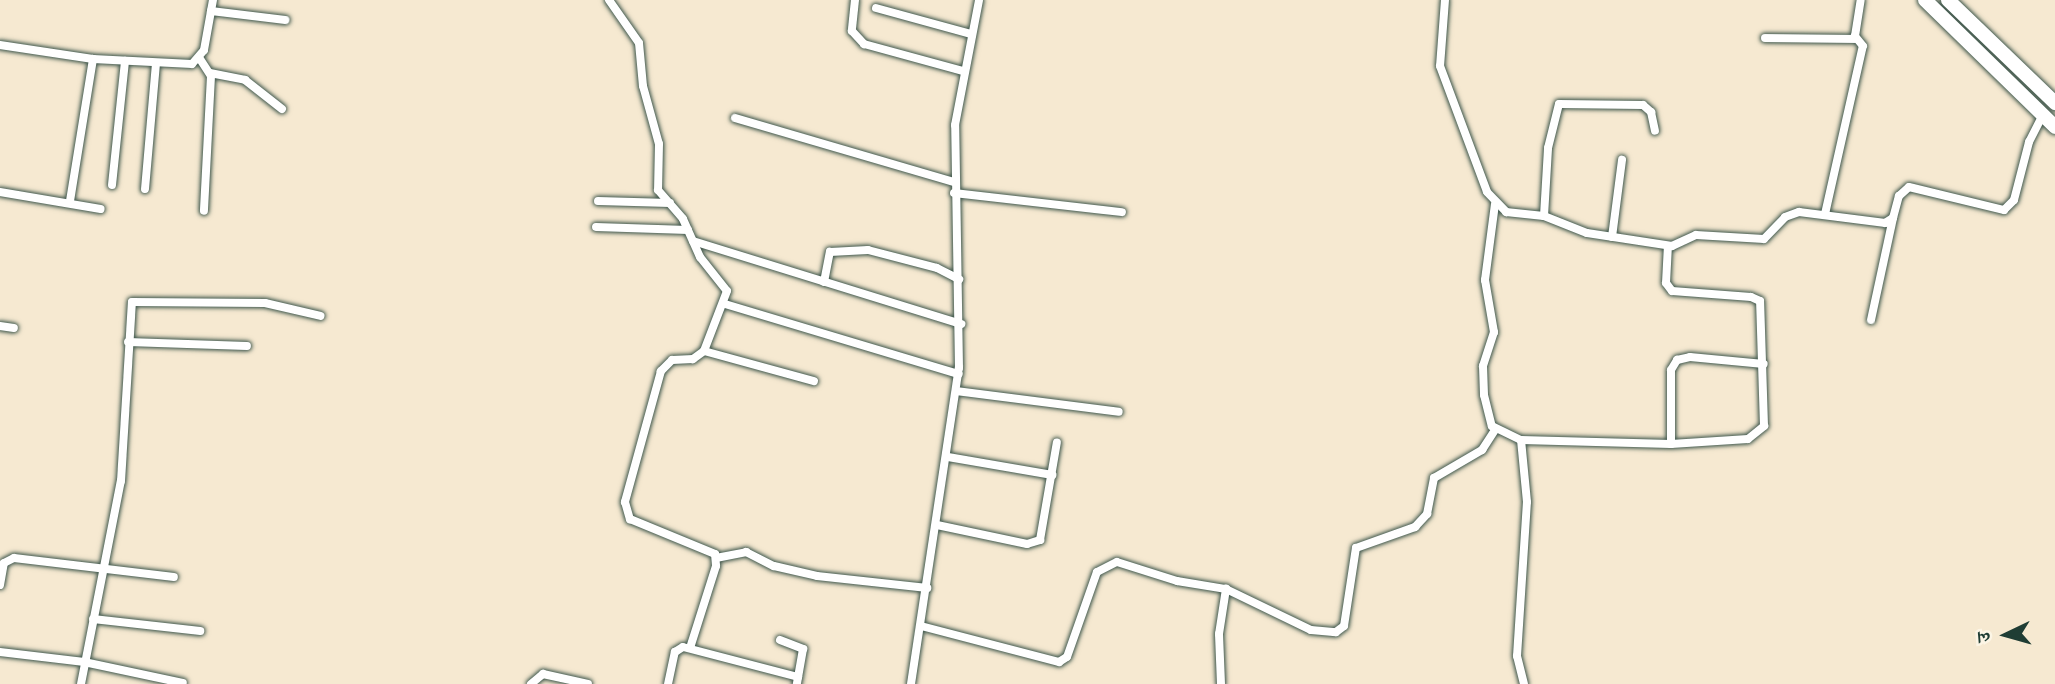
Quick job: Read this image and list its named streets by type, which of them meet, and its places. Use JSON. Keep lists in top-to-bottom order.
{
  "north": "left"
}
